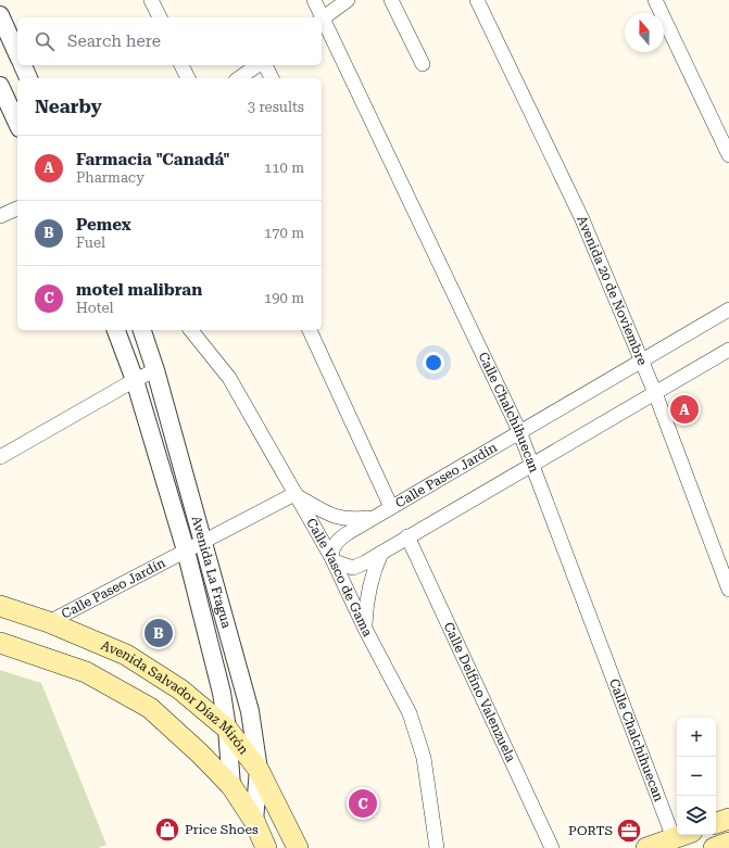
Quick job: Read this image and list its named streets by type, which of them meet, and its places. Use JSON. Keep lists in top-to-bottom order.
{
  "streets": {
    "main road": ["Avenida Salvador Díaz Mirón"],
    "street": [
      "Avenida 20 de Noviembre",
      "Calle Chalchihuecan",
      "Calle Paseo Jardín",
      "Avenida La Fragua",
      "Calle Vasco de Gama",
      "Calle Delfino Valenzuela"
    ]
  },
  "crossings": [
    ["Avenida 20 de Noviembre", "Calle Paseo Jardín"],
    ["Calle Chalchihuecan", "Calle Paseo Jardín"],
    ["Calle Paseo Jardín", "Avenida La Fragua"],
    ["Calle Paseo Jardín", "Calle Vasco de Gama"],
    ["Calle Paseo Jardín", "Avenida Salvador Díaz Mirón"],
    ["Avenida La Fragua", "Avenida Salvador Díaz Mirón"]
  ],
  "places": {
    "shop": ["Price Shoes"],
    "office": ["PORTS"]
  },
  "north": "top",
  "page": {
    "search": "Search here",
    "heading": ["Nearby", "3 results"],
    "list": [
      {
        "mark": "A",
        "name": "Farmacia \"Canadá\"",
        "note": "Pharmacy",
        "value": "110 m"
      },
      {
        "mark": "B",
        "name": "Pemex",
        "note": "Fuel",
        "value": "170 m"
      },
      {
        "mark": "C",
        "name": "motel malibran",
        "note": "Hotel",
        "value": "190 m"
      }
    ],
    "pins": ["A", "B", "C"],
    "map_buttons": ["+", "−"]
  }
}
